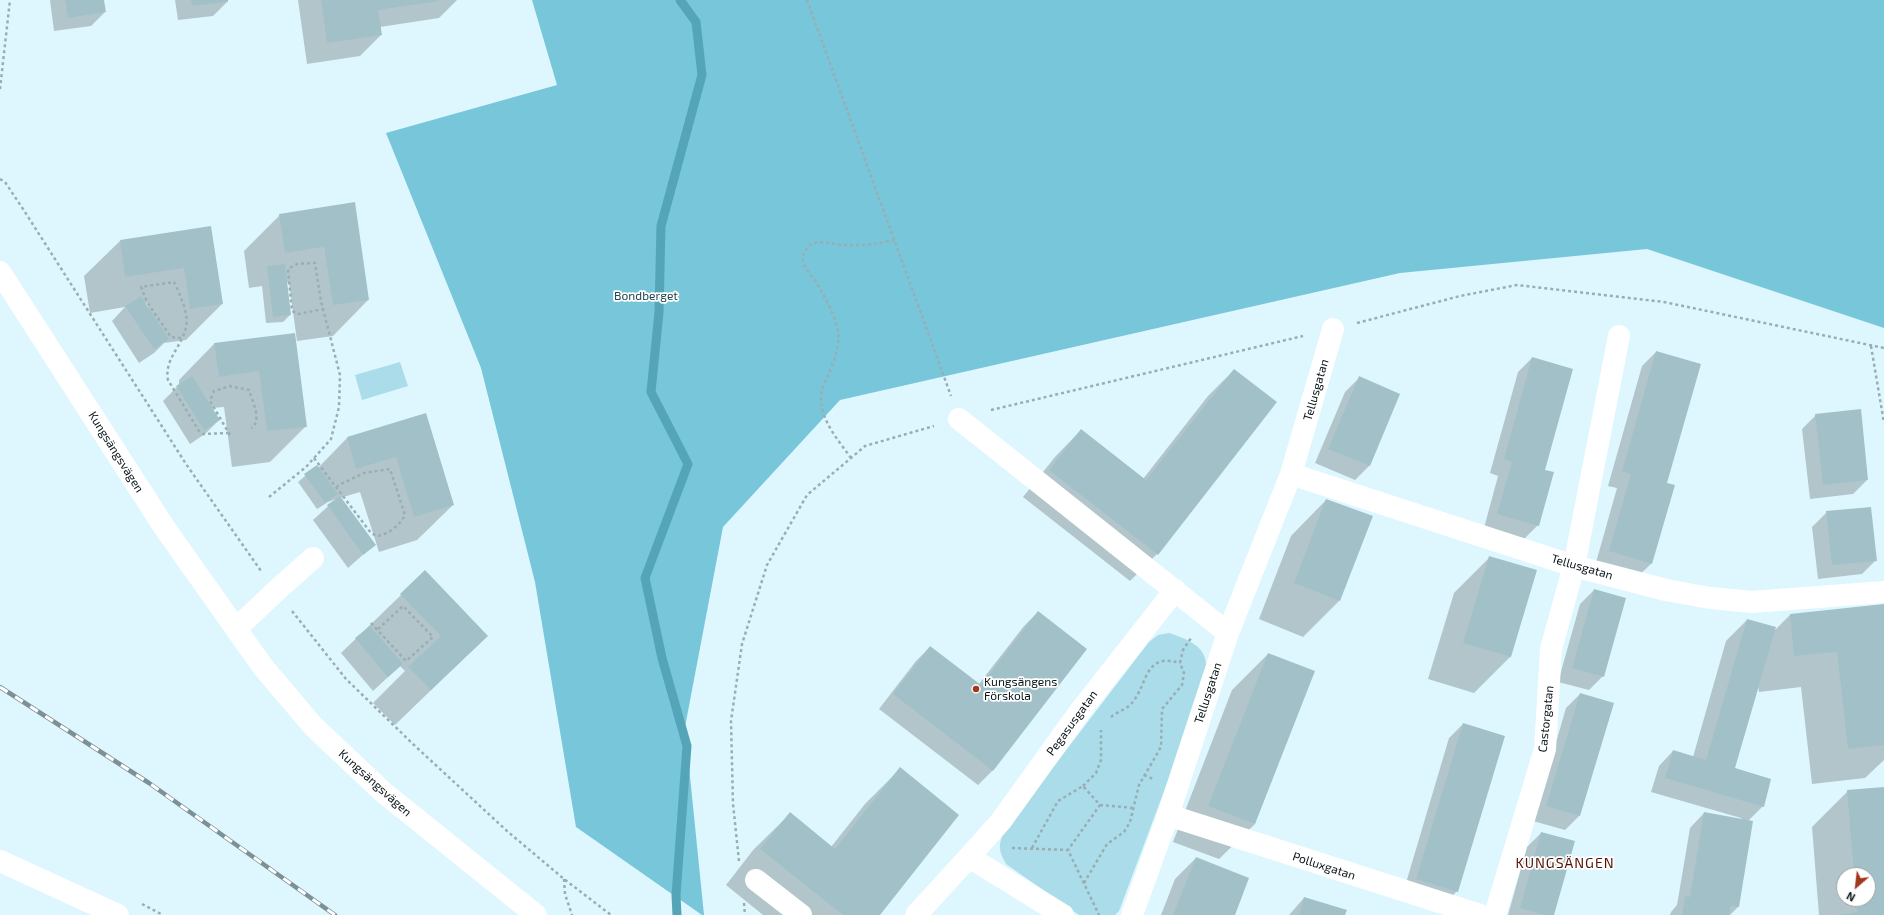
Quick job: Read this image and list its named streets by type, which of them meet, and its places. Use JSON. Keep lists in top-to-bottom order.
{
  "streets": {
    "street": [
      "Tellusgatan",
      "Kungsängsvägen",
      "Castorgatan",
      "Pegasusgatan",
      "Polluxgatan"
    ]
  },
  "crossings": [
    ["Tellusgatan", "Castorgatan"],
    ["Tellusgatan", "Polluxgatan"]
  ],
  "districts": ["KUNGSÄNGEN"],
  "parks": ["Bondberget"],
  "places": ["Kungsängens Förskola"],
  "north": "bottom left"
}
